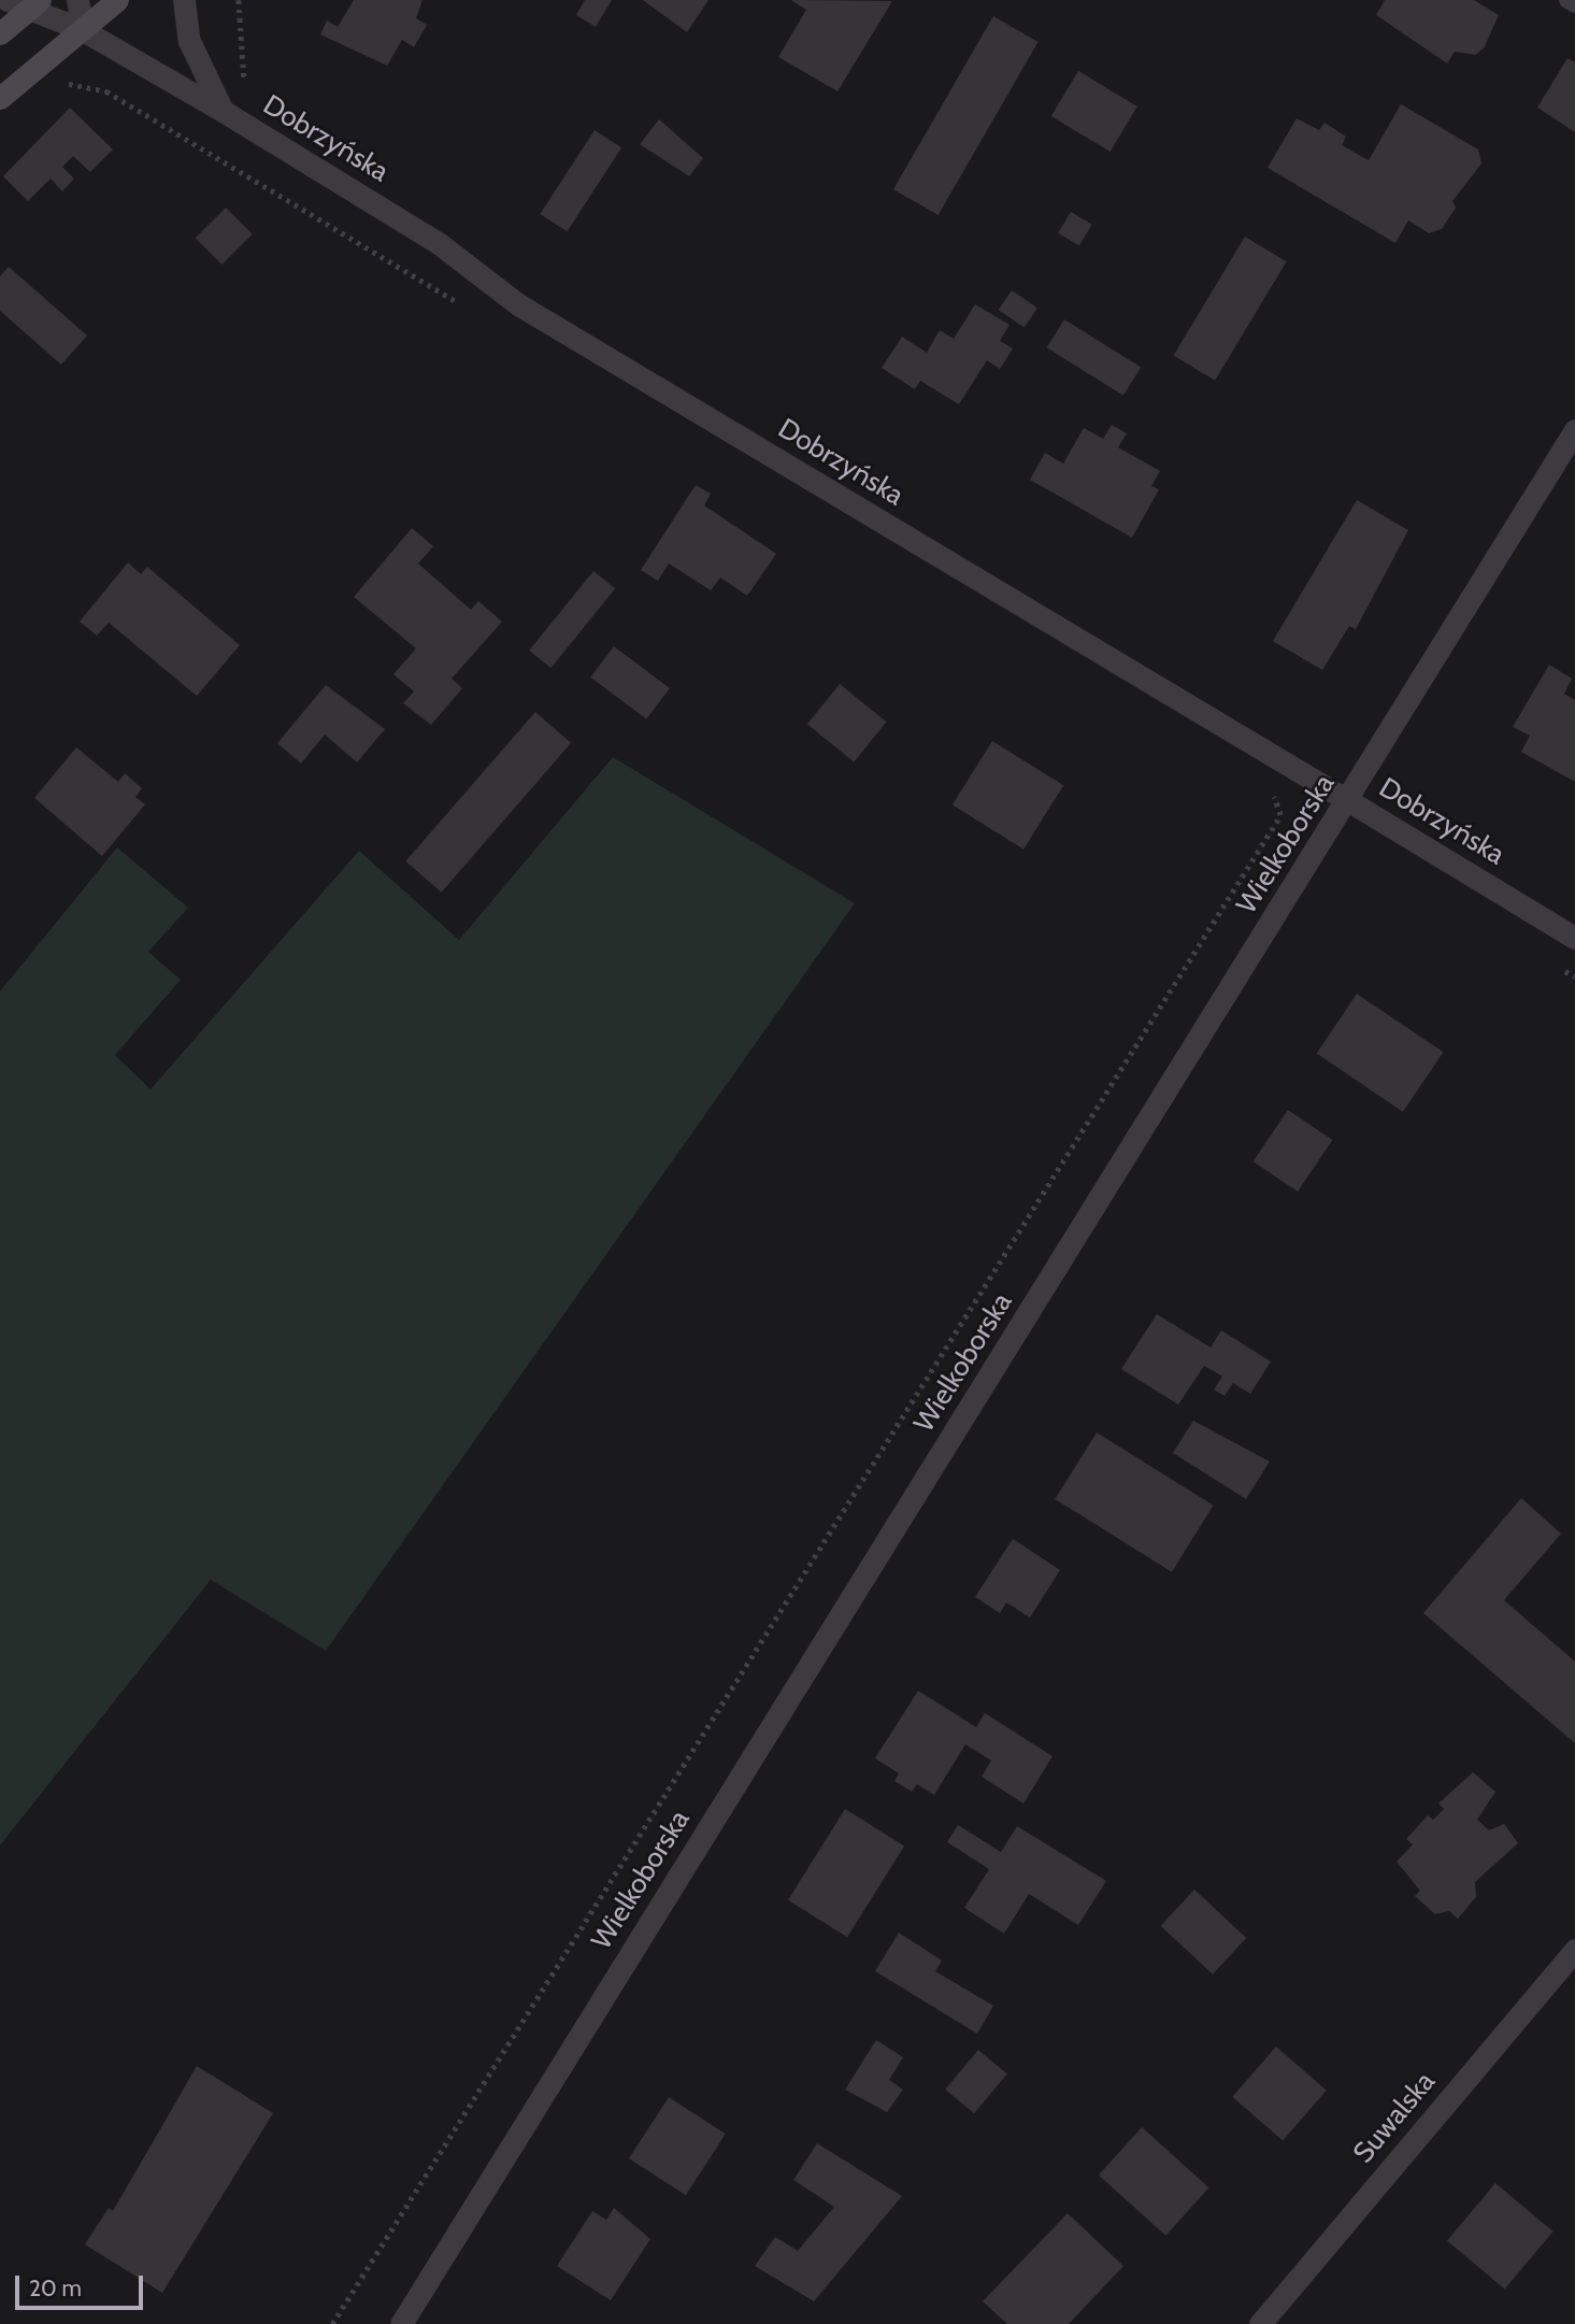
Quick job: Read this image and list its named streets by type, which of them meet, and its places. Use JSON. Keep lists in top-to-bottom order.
{
  "streets": {
    "street": ["Dobrzyńska", "Wielkoborska", "Suwalska"]
  },
  "crossings": [
    ["Dobrzyńska", "Wielkoborska"]
  ],
  "scale_bar": "20 m"
}
